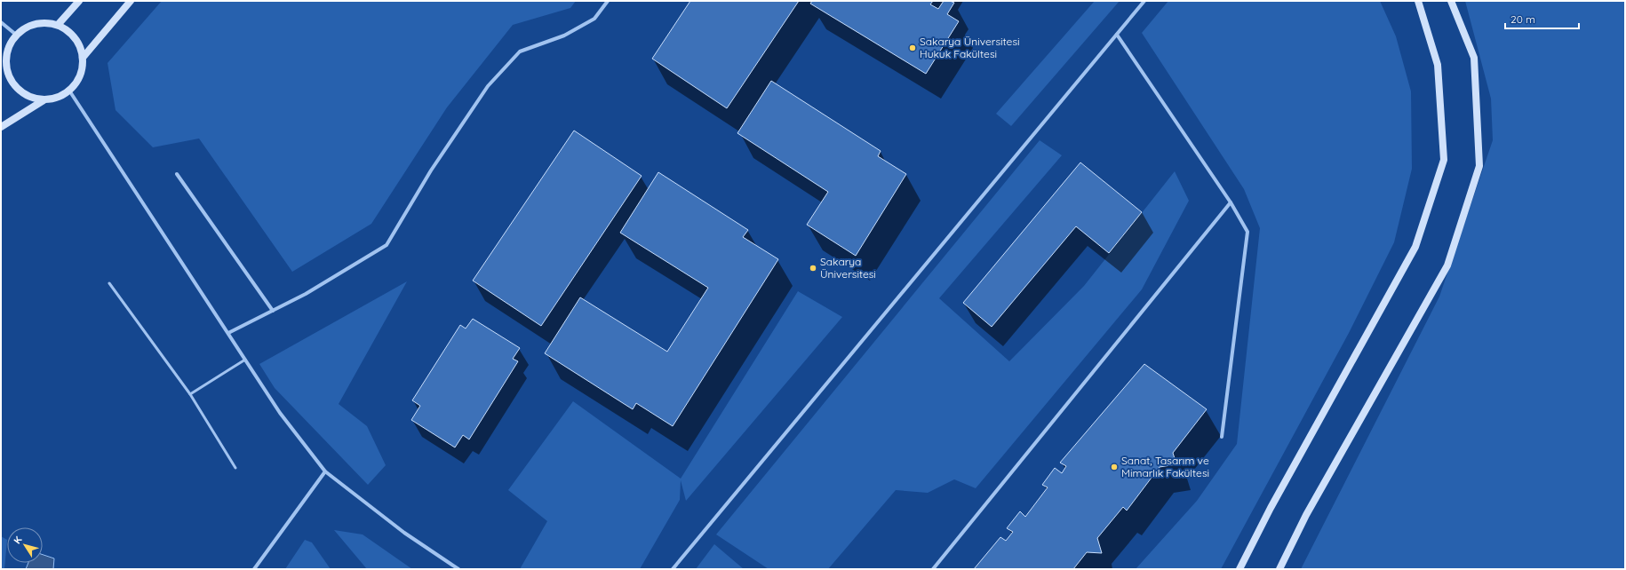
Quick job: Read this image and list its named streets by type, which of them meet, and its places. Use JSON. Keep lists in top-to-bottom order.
{
  "places": ["Sakarya Üniversitesi Hukuk Fakültesi", "Sakarya Üniversitesi", "Sanat, Tasarım ve Mimarlık Fakültesi"],
  "scale_bar": "20 m",
  "north": "top left"
}
